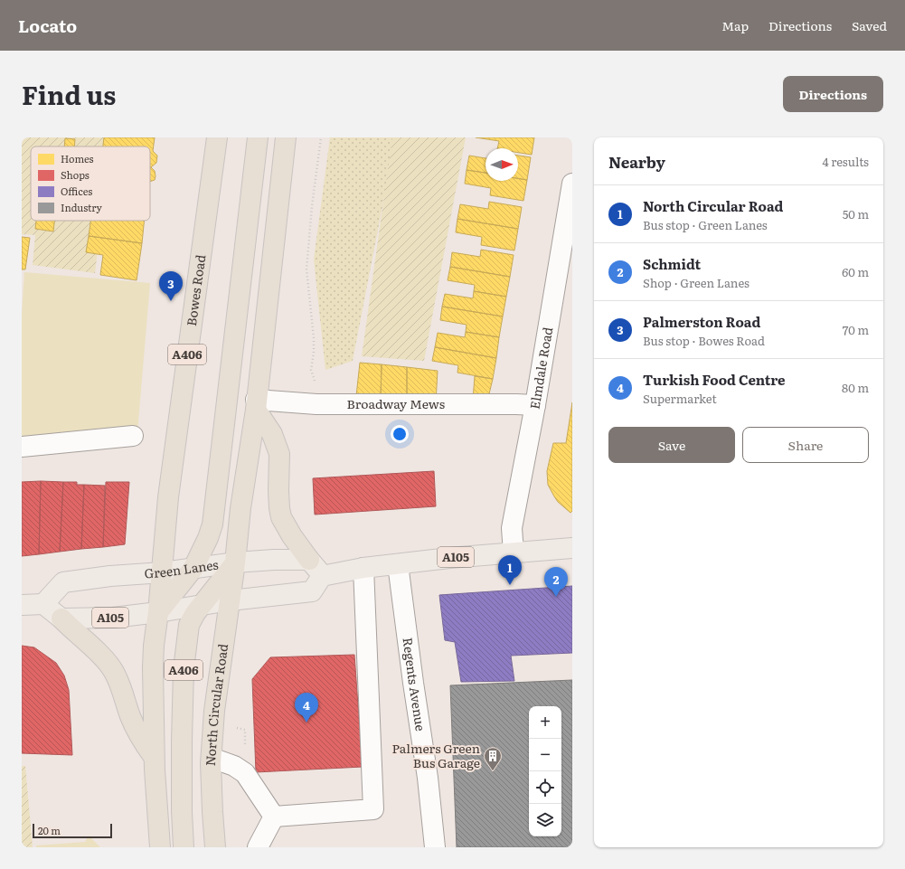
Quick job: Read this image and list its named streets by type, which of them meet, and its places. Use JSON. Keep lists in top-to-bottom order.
{
  "streets": {
    "highway": ["Bowes Road", "A406", "North Circular Road"],
    "main road": ["A105", "Green Lanes"],
    "street": ["Elmdale Road", "Broadway Mews", "Regents Avenue"]
  },
  "crossings": [
    ["Bowes Road", "A406"],
    ["Bowes Road", "Green Lanes"],
    ["A406", "Broadway Mews"],
    ["A406", "A105"],
    ["A406", "Green Lanes"],
    ["A406", "North Circular Road"],
    ["Elmdale Road", "Broadway Mews"],
    ["Elmdale Road", "A105"],
    ["A105", "Regents Avenue"],
    ["A105", "North Circular Road"],
    ["Green Lanes", "North Circular Road"]
  ],
  "places": {
    "building": ["Palmers Green Bus Garage"]
  },
  "legend": [
    "Homes",
    "Shops",
    "Offices",
    "Industry"
  ],
  "scale_bar": "20 m",
  "north": "right",
  "page": {
    "header": "Locato",
    "nav": ["Map", "Directions", "Saved"],
    "title": "Find us",
    "buttons": [
      "Directions",
      ["Save", "Share"]
    ],
    "heading": ["Nearby", "4 results"],
    "list": [
      {
        "mark": "1",
        "name": "North Circular Road",
        "note": "Bus stop · Green Lanes",
        "value": "50 m"
      },
      {
        "mark": "2",
        "name": "Schmidt",
        "note": "Shop · Green Lanes",
        "value": "60 m"
      },
      {
        "mark": "3",
        "name": "Palmerston Road",
        "note": "Bus stop · Bowes Road",
        "value": "70 m"
      },
      {
        "mark": "4",
        "name": "Turkish Food Centre",
        "note": "Supermarket",
        "value": "80 m"
      }
    ],
    "pins": [
      "3",
      "1",
      "2",
      "4"
    ],
    "map_buttons": ["+", "−"],
    "scale": "20 m"
  }
}
